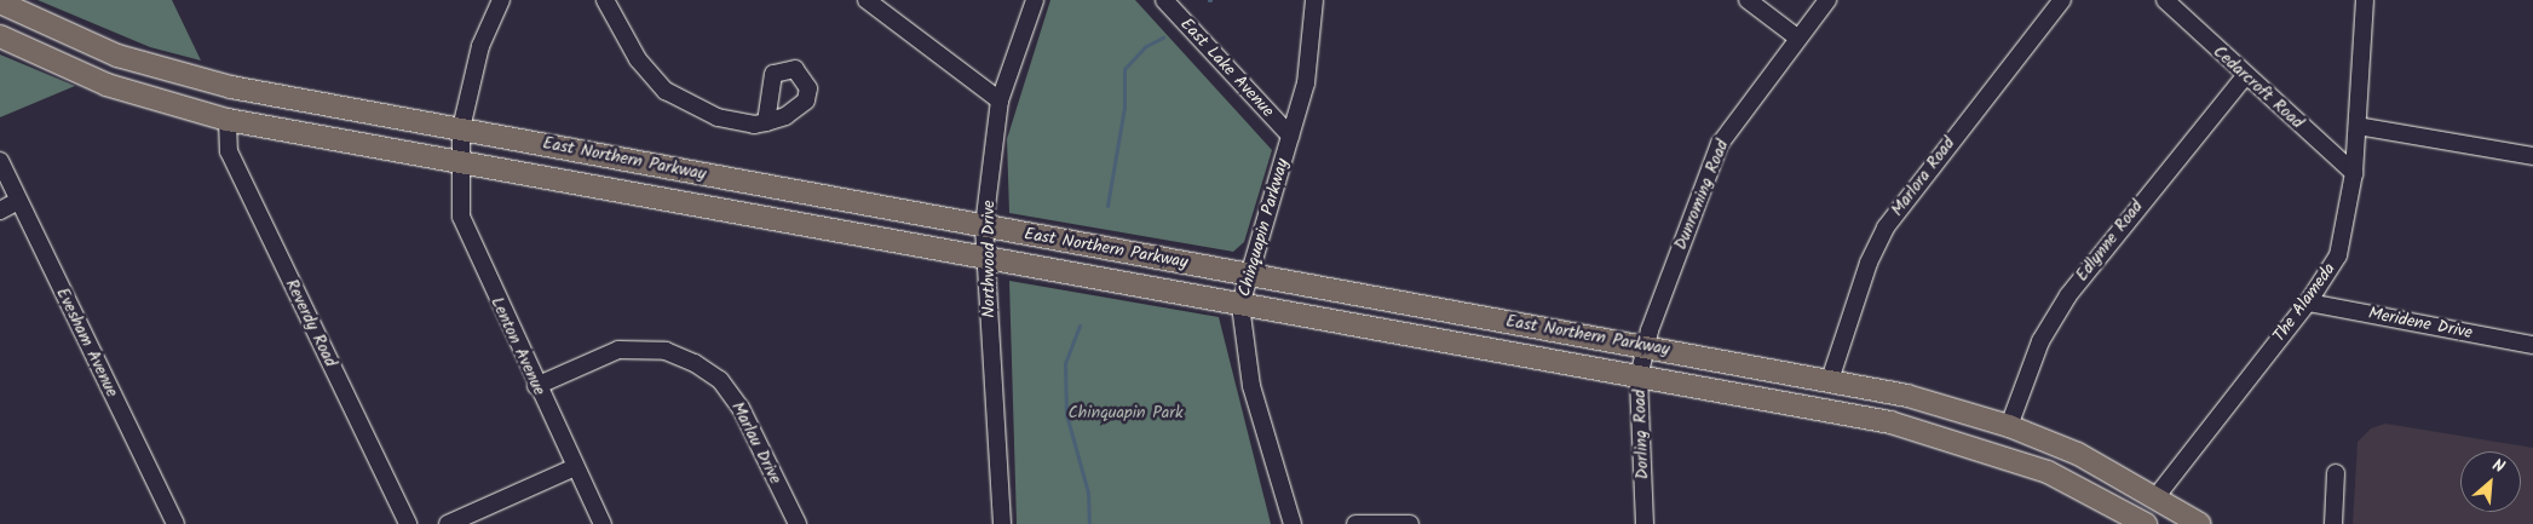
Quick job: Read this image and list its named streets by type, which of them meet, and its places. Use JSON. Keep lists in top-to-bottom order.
{
  "streets": {
    "main road": ["East Northern Parkway", "The Alameda"],
    "street": [
      "East Lake Avenue",
      "Cedarcroft Road",
      "Marlora Road",
      "Dunroming Road",
      "Chinquapin Parkway",
      "Edlynne Road",
      "Northwood Drive",
      "Reverdy Road",
      "Meridene Drive",
      "Evesham Avenue",
      "Lenton Avenue",
      "Dorling Road",
      "Marlau Drive"
    ]
  },
  "crossings": [
    ["East Lake Avenue", "Chinquapin Parkway"],
    ["Cedarcroft Road", "Edlynne Road"],
    ["Cedarcroft Road", "The Alameda"],
    ["East Northern Parkway", "Marlora Road"],
    ["East Northern Parkway", "Dunroming Road"],
    ["East Northern Parkway", "Chinquapin Parkway"],
    ["East Northern Parkway", "Edlynne Road"],
    ["East Northern Parkway", "Northwood Drive"],
    ["East Northern Parkway", "The Alameda"],
    ["East Northern Parkway", "Reverdy Road"],
    ["East Northern Parkway", "Lenton Avenue"],
    ["East Northern Parkway", "Dorling Road"],
    ["Dunroming Road", "Dorling Road"],
    ["The Alameda", "Meridene Drive"],
    ["Lenton Avenue", "Marlau Drive"]
  ],
  "parks": ["Chinquapin Park"],
  "north": "top right"
}
